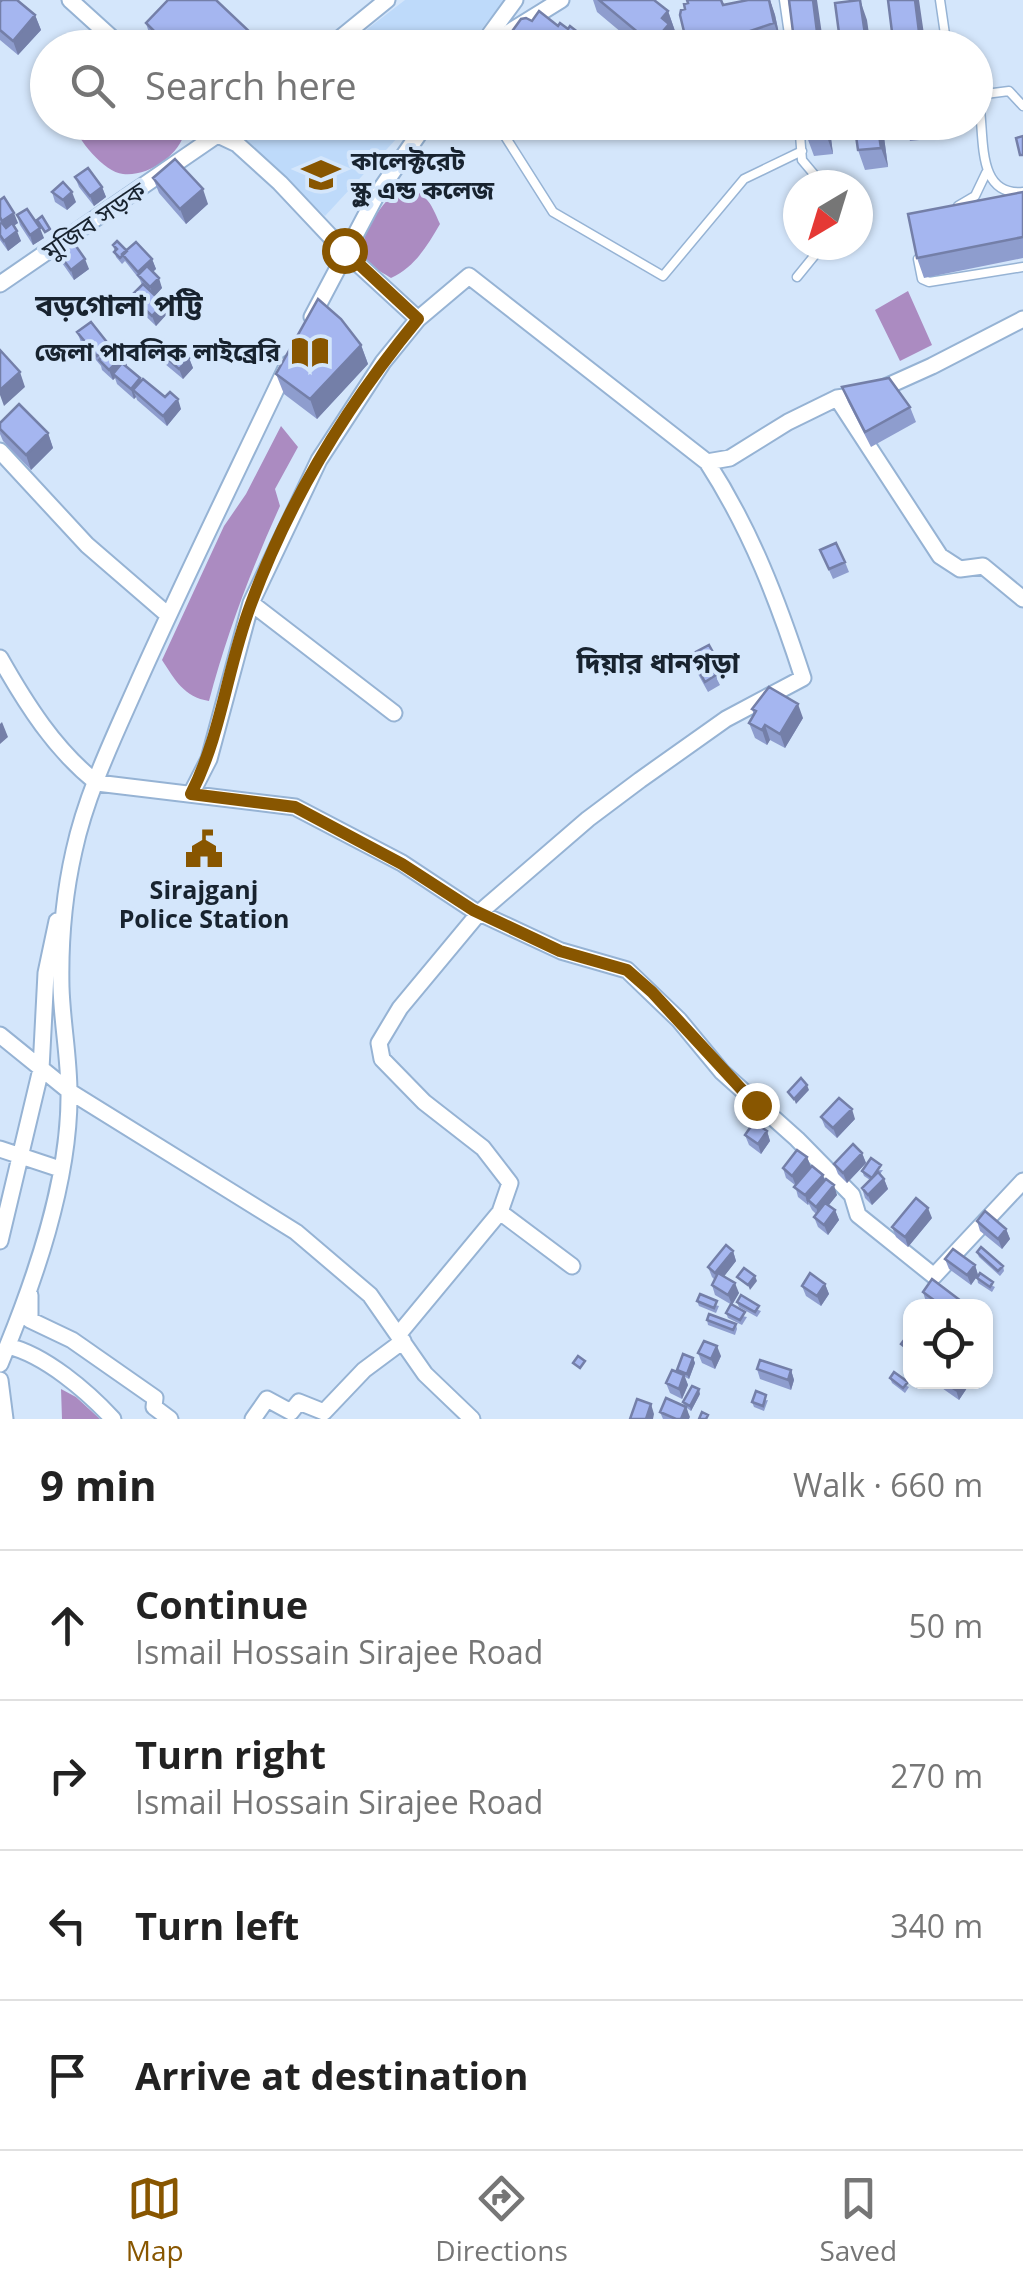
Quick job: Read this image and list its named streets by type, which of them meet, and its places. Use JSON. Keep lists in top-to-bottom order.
{
  "streets": {
    "street": ["মুজিব সড়ক"]
  },
  "districts": ["বড়গোলা পট্টি", "দিয়ার ধানগড়া"],
  "places": {
    "school or university": ["কালেক্টরেট স্কুল এন্ড কলেজ"],
    "library": ["জেলা পাবলিক লাইব্রেরি"],
    "public building": ["Sirajganj Police Station"]
  },
  "north": "bottom left",
  "page": {
    "search": "Search here",
    "heading": ["9 min", "Walk · 660 m"],
    "list": [
      ["Continue", "Ismail Hossain Sirajee Road", "50 m"],
      ["Turn right", "Ismail Hossain Sirajee Road", "270 m"],
      ["Turn left", "340 m"],
      "Arrive at destination"
    ],
    "nav": ["Map", "Directions", "Saved"]
  }
}
